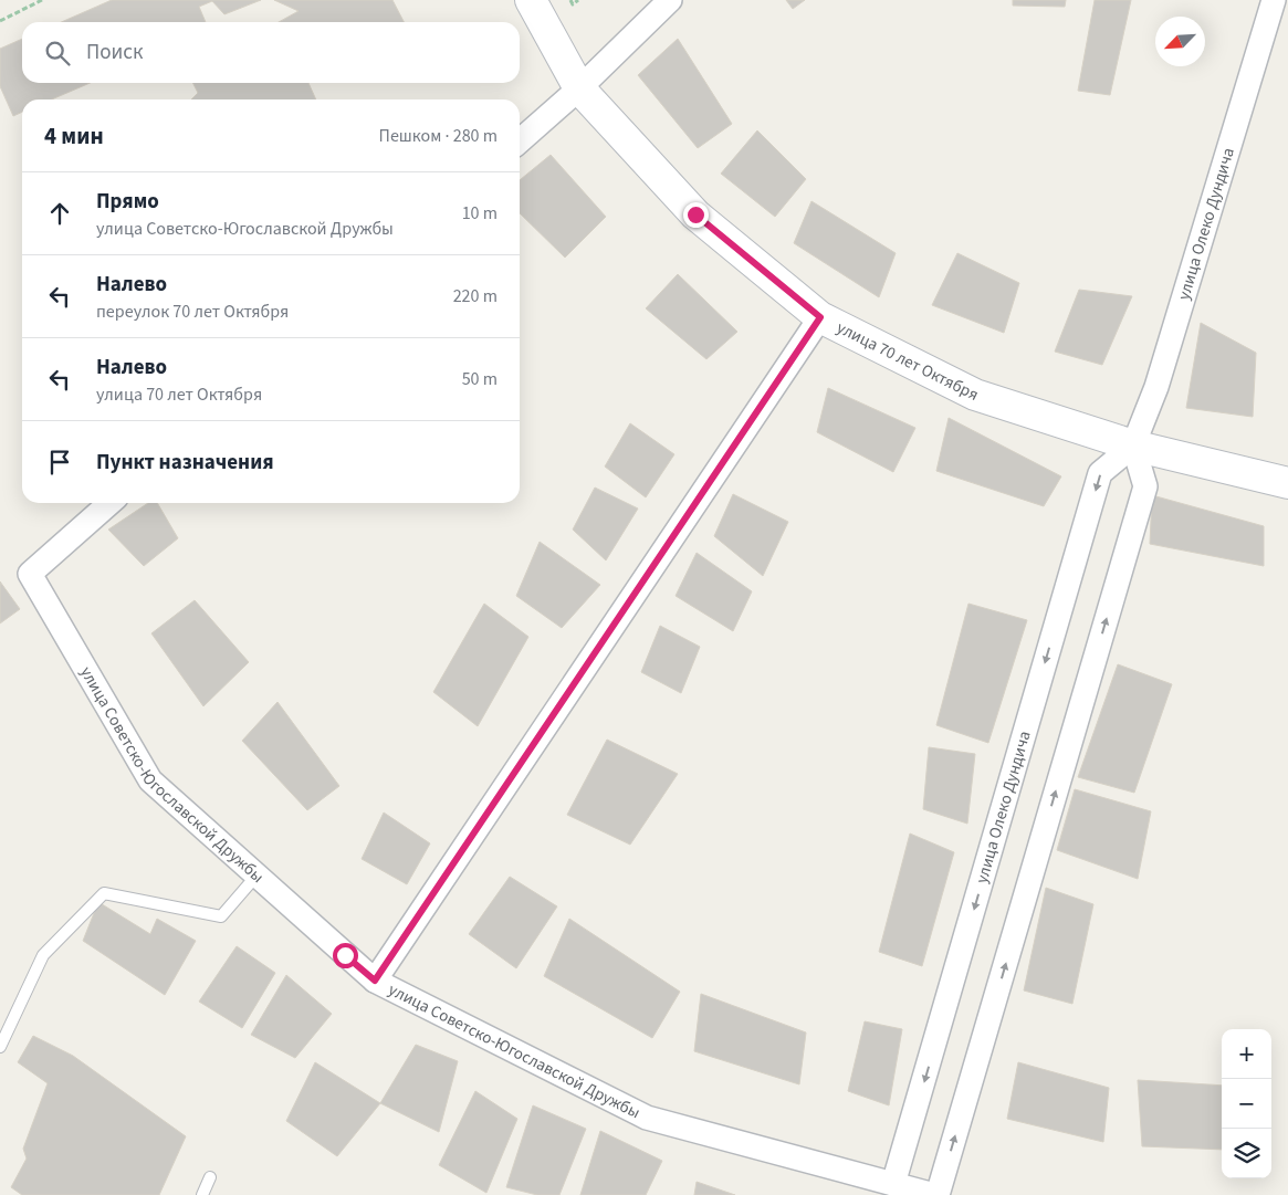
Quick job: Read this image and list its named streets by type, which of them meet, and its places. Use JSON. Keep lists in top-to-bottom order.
{
  "streets": {
    "street": ["улица Олеко Дундича", "улица 70 лет Октября", "улица Советско-Югославской Дружбы"]
  },
  "crossings": [
    ["улица Олеко Дундича", "улица 70 лет Октября"],
    ["улица Олеко Дундича", "улица Советско-Югославской Дружбы"]
  ],
  "north": "bottom left",
  "page": {
    "search": "Поиск",
    "heading": ["4 мин", "Пешком · 280 m"],
    "list": [
      ["Прямо", "улица Советско-Югославской Дружбы", "10 m"],
      ["Налево", "переулок 70 лет Октября", "220 m"],
      ["Налево", "улица 70 лет Октября", "50 m"],
      "Пункт назначения"
    ],
    "map_buttons": ["+", "−"]
  }
}
